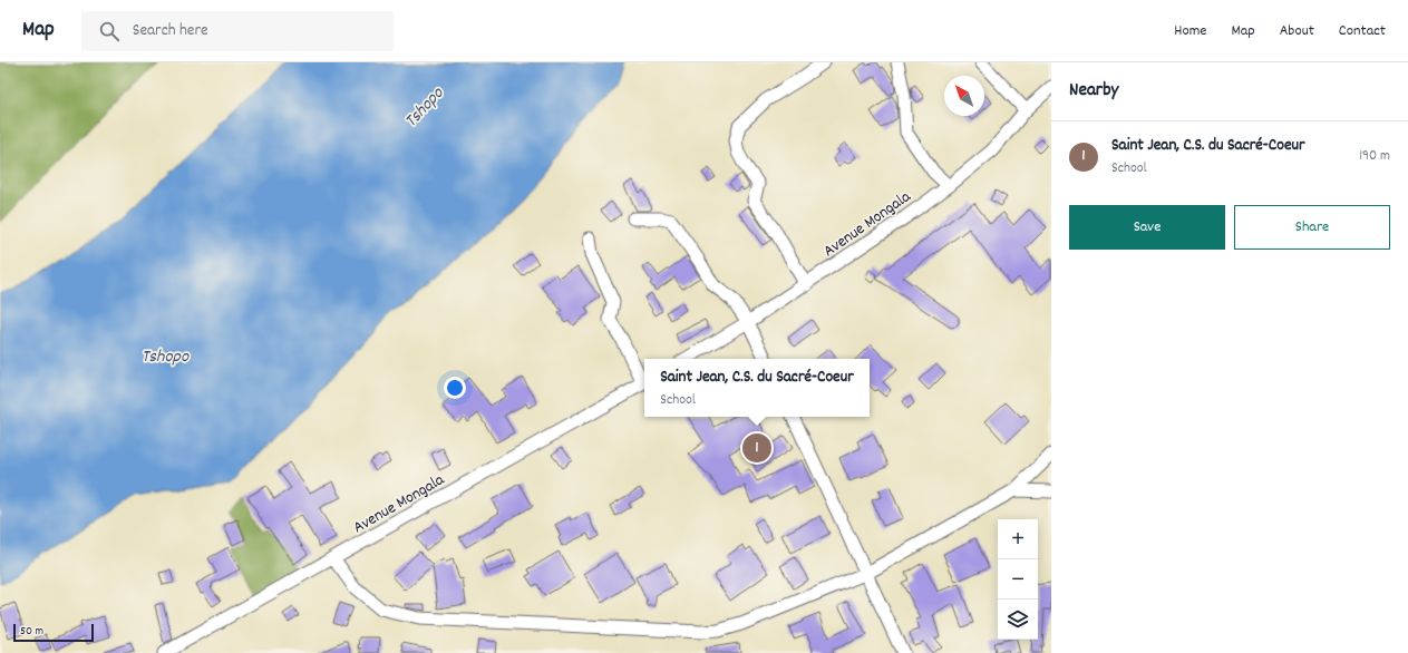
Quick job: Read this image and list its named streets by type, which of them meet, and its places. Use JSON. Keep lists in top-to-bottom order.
{
  "streets": {
    "street": ["Avenue Mongala"]
  },
  "water": ["Tshopo"],
  "scale_bar": "50 m",
  "north": "top left",
  "page": {
    "header": "Map",
    "search": "Search here",
    "nav": [
      "Home",
      "Map",
      "About",
      "Contact"
    ],
    "heading": "Nearby",
    "list": [
      {
        "mark": "1",
        "name": "Saint Jean, C.S. du Sacré-Coeur",
        "note": "School",
        "value": "190 m"
      }
    ],
    "buttons": ["Save", "Share"],
    "popup": ["Saint Jean, C.S. du Sacré-Coeur", "School"],
    "pins": "1",
    "map_buttons": ["+", "−"],
    "scale": "50 m"
  }
}
